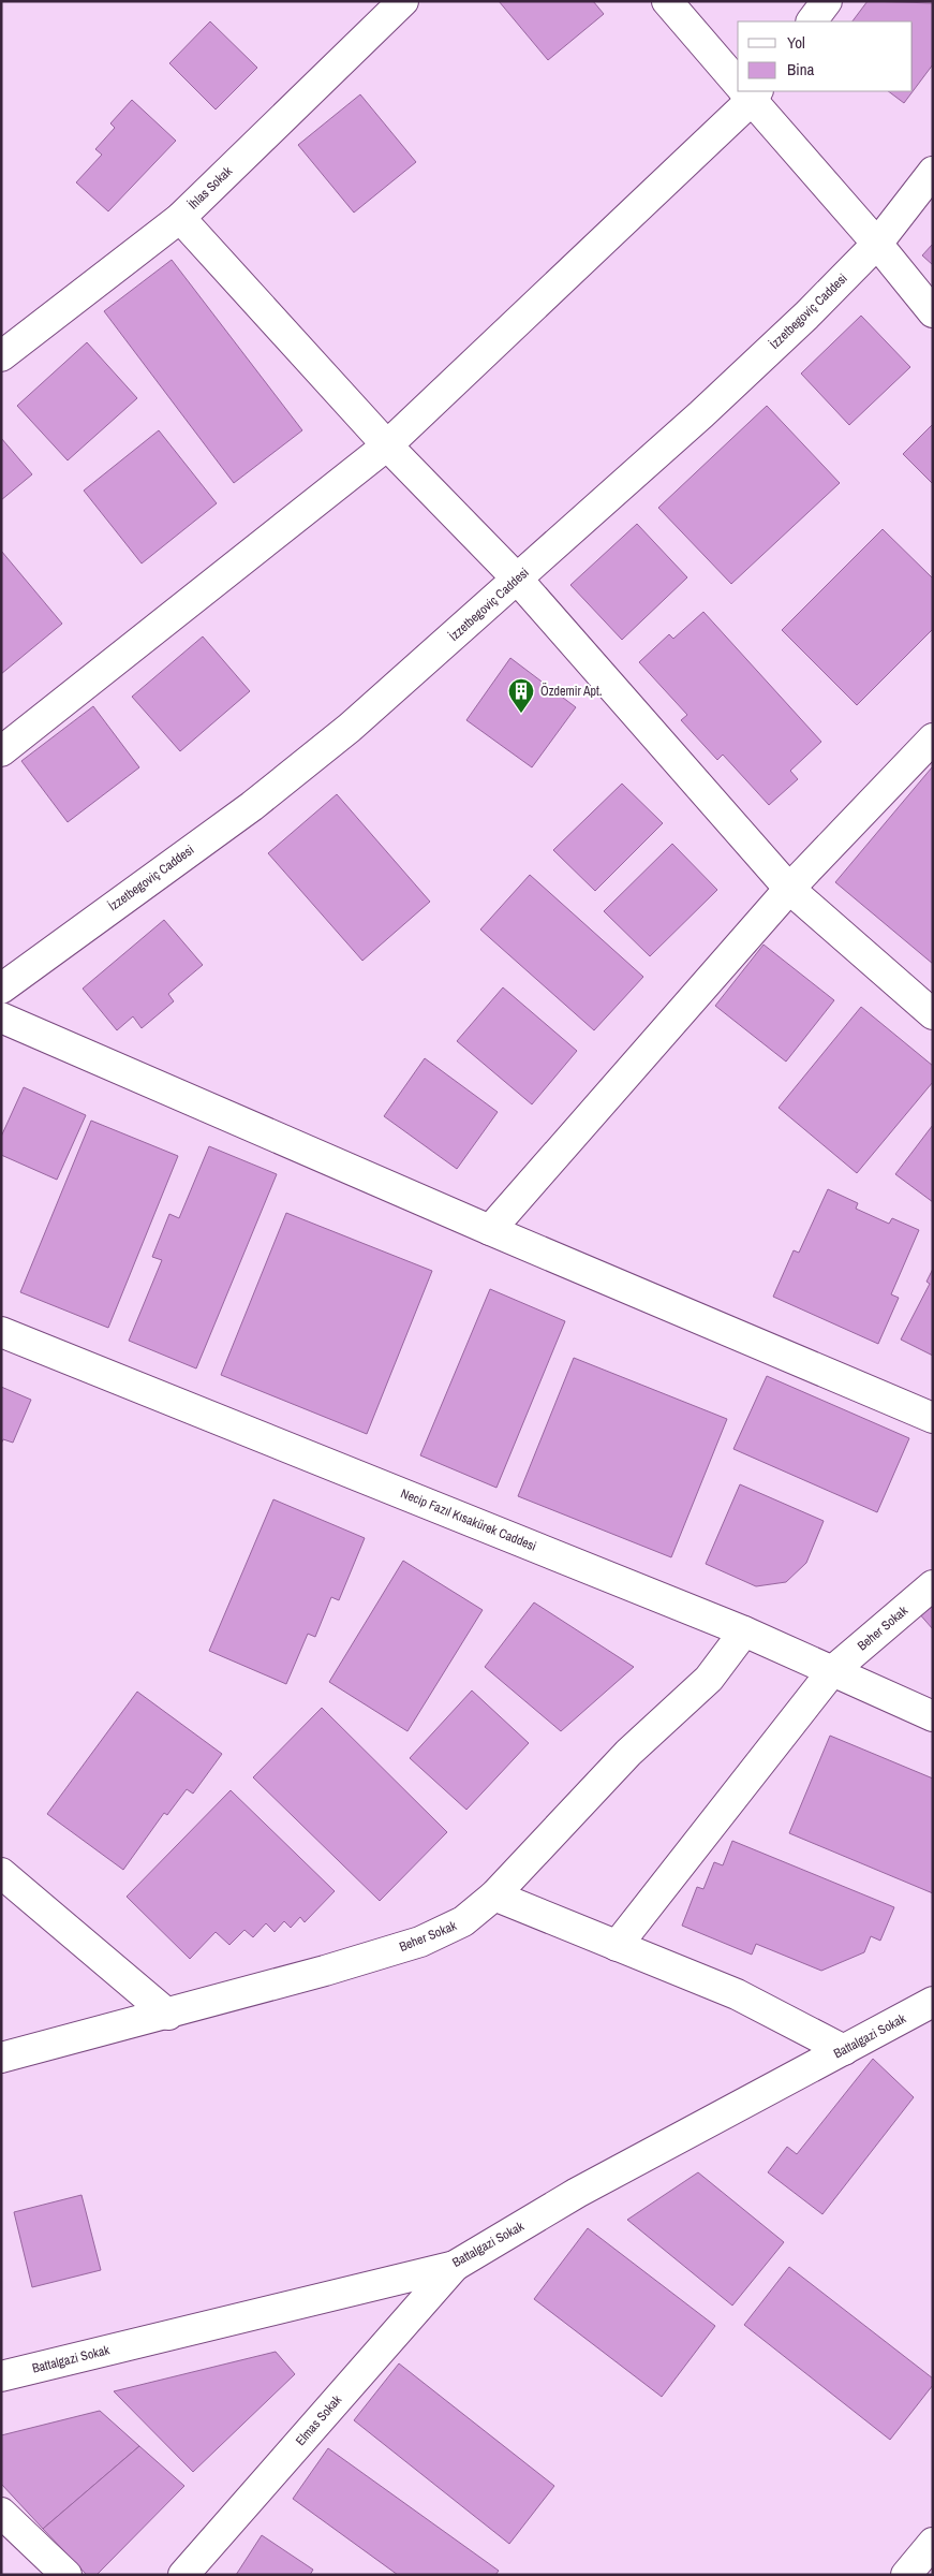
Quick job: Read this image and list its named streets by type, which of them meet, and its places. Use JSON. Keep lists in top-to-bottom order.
{
  "streets": {
    "street": [
      "İhlas Sokak",
      "İzzetbegoviç Caddesi",
      "Necip Fazıl Kısakürek Caddesi",
      "Beher Sokak",
      "Battalgazi Sokak",
      "Elmas Sokak"
    ]
  },
  "crossings": [
    ["Necip Fazıl Kısakürek Caddesi", "Beher Sokak"],
    ["Battalgazi Sokak", "Elmas Sokak"]
  ],
  "places": {
    "building": ["Özdemir Apt."]
  },
  "legend": ["Yol", "Bina"]
}
